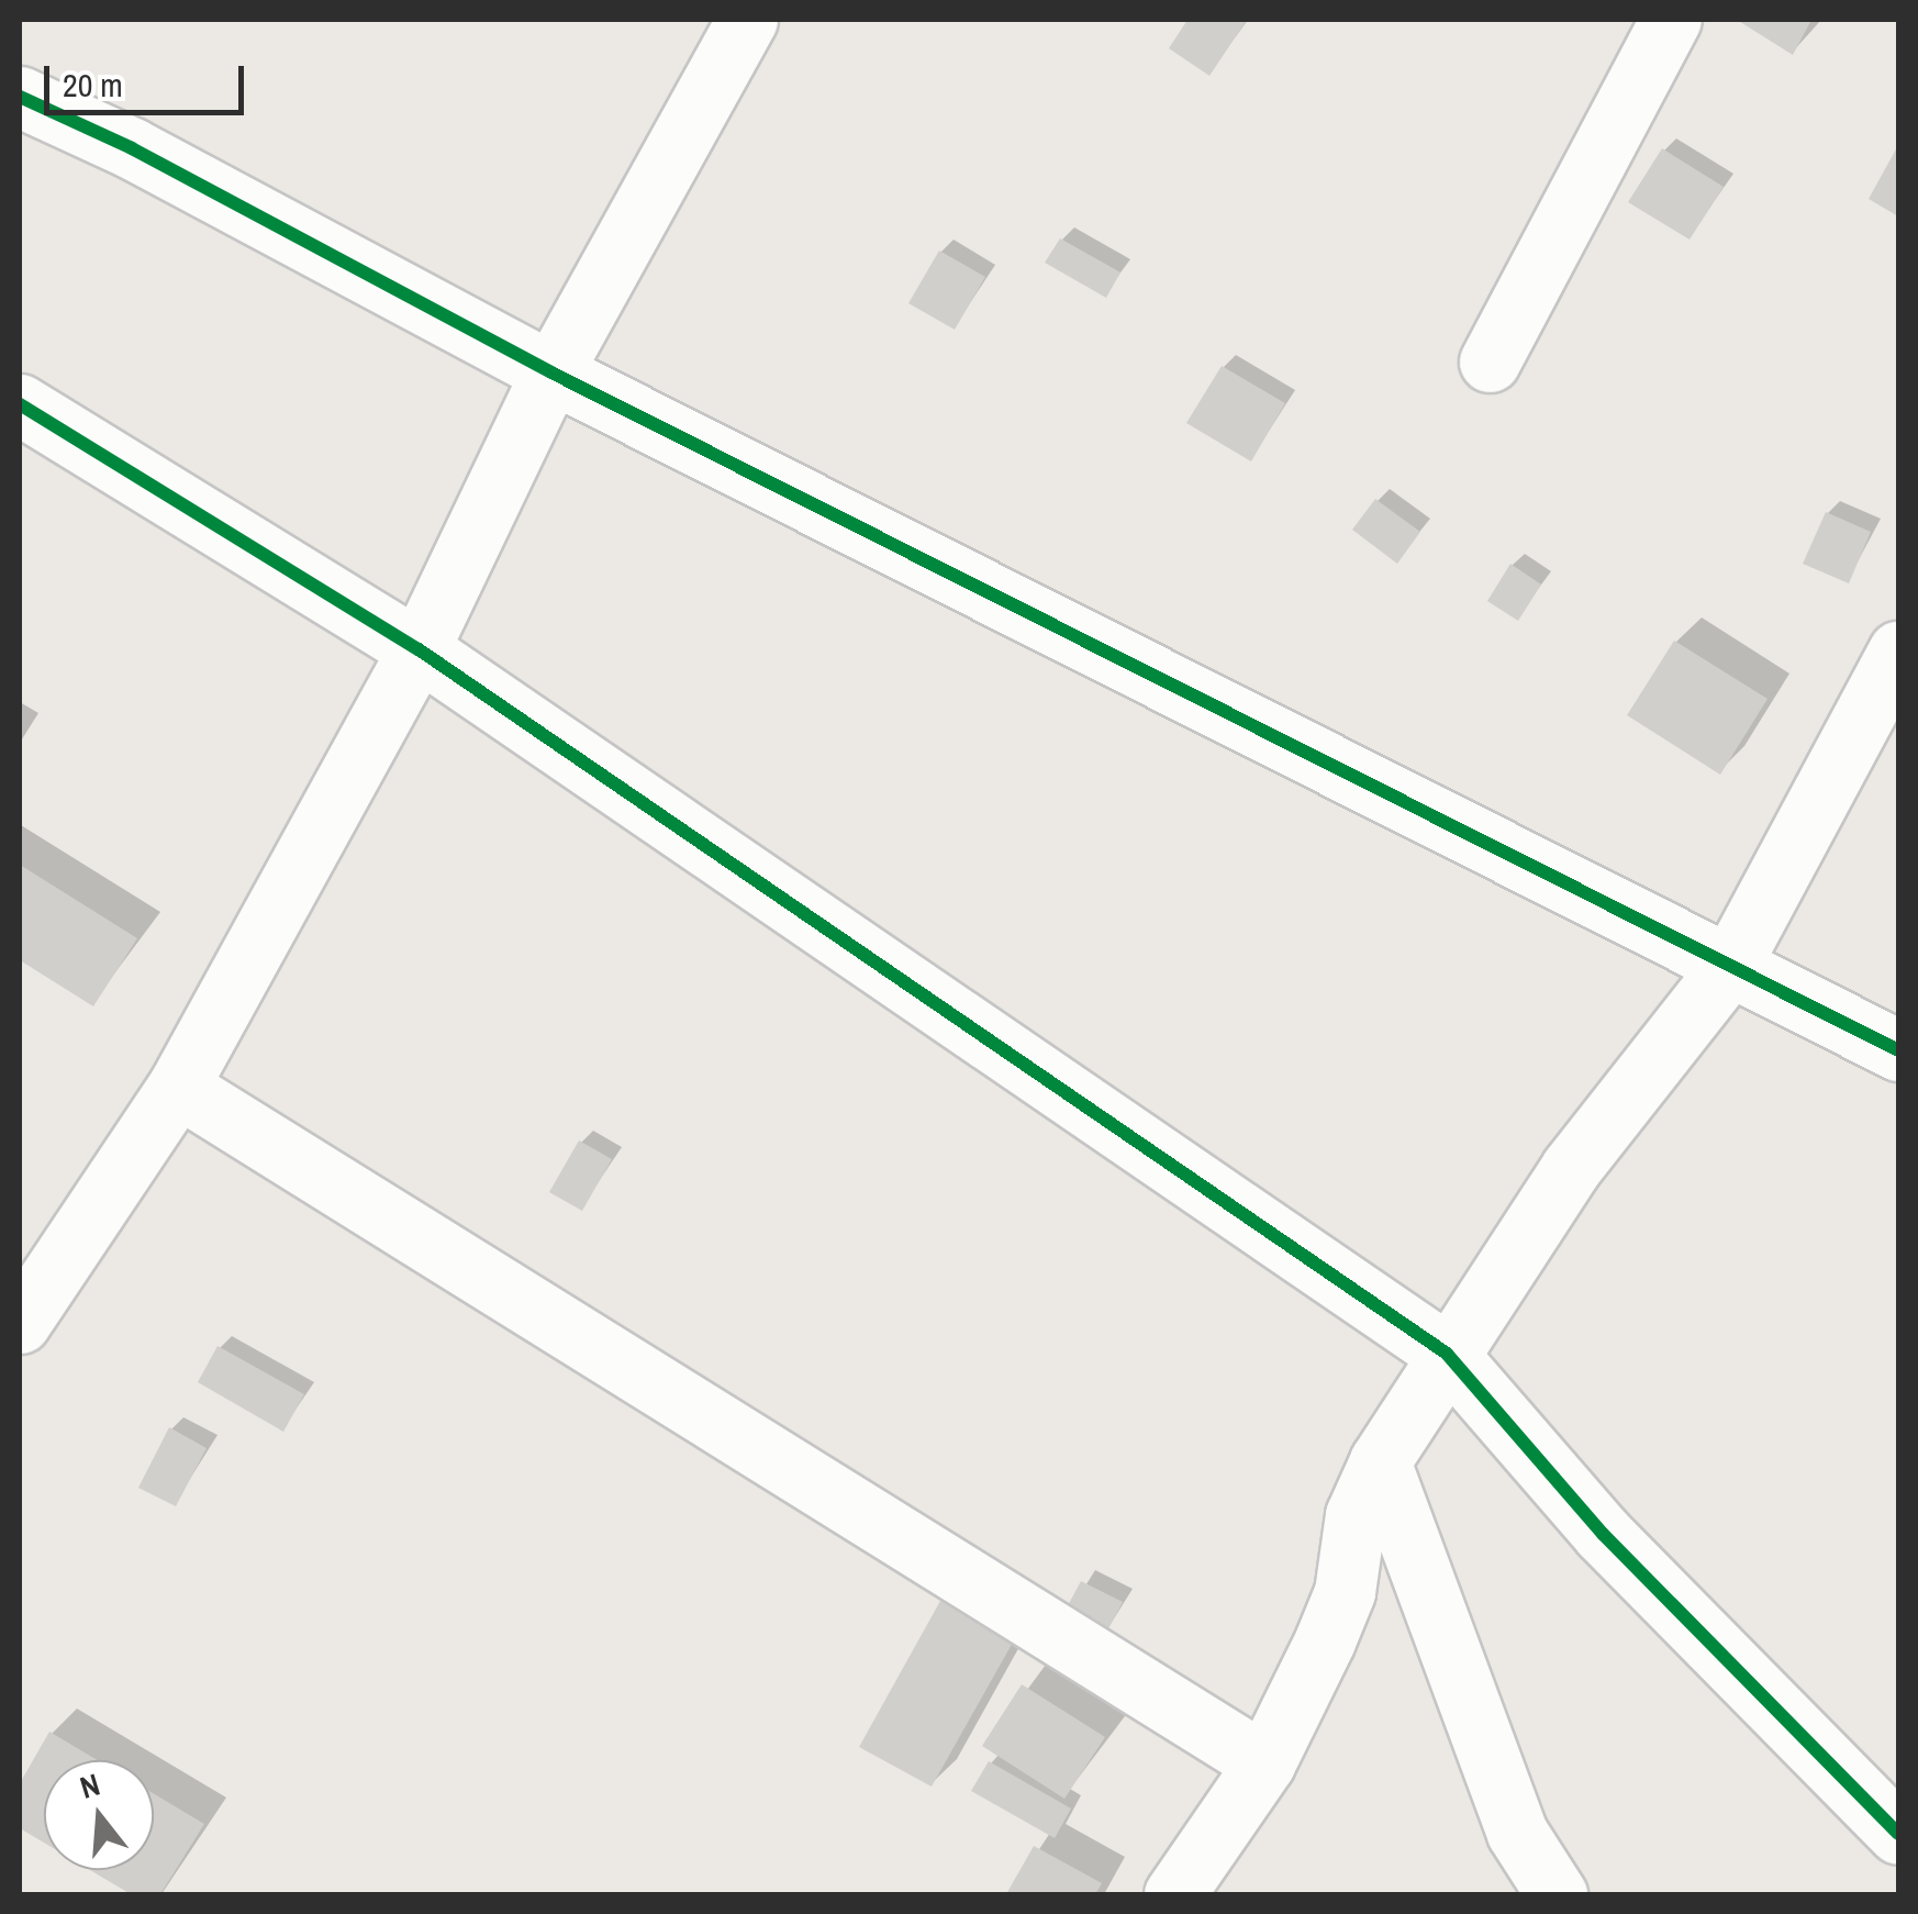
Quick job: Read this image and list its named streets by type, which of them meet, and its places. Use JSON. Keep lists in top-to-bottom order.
{
  "scale_bar": "20 m",
  "north": "top"
}
